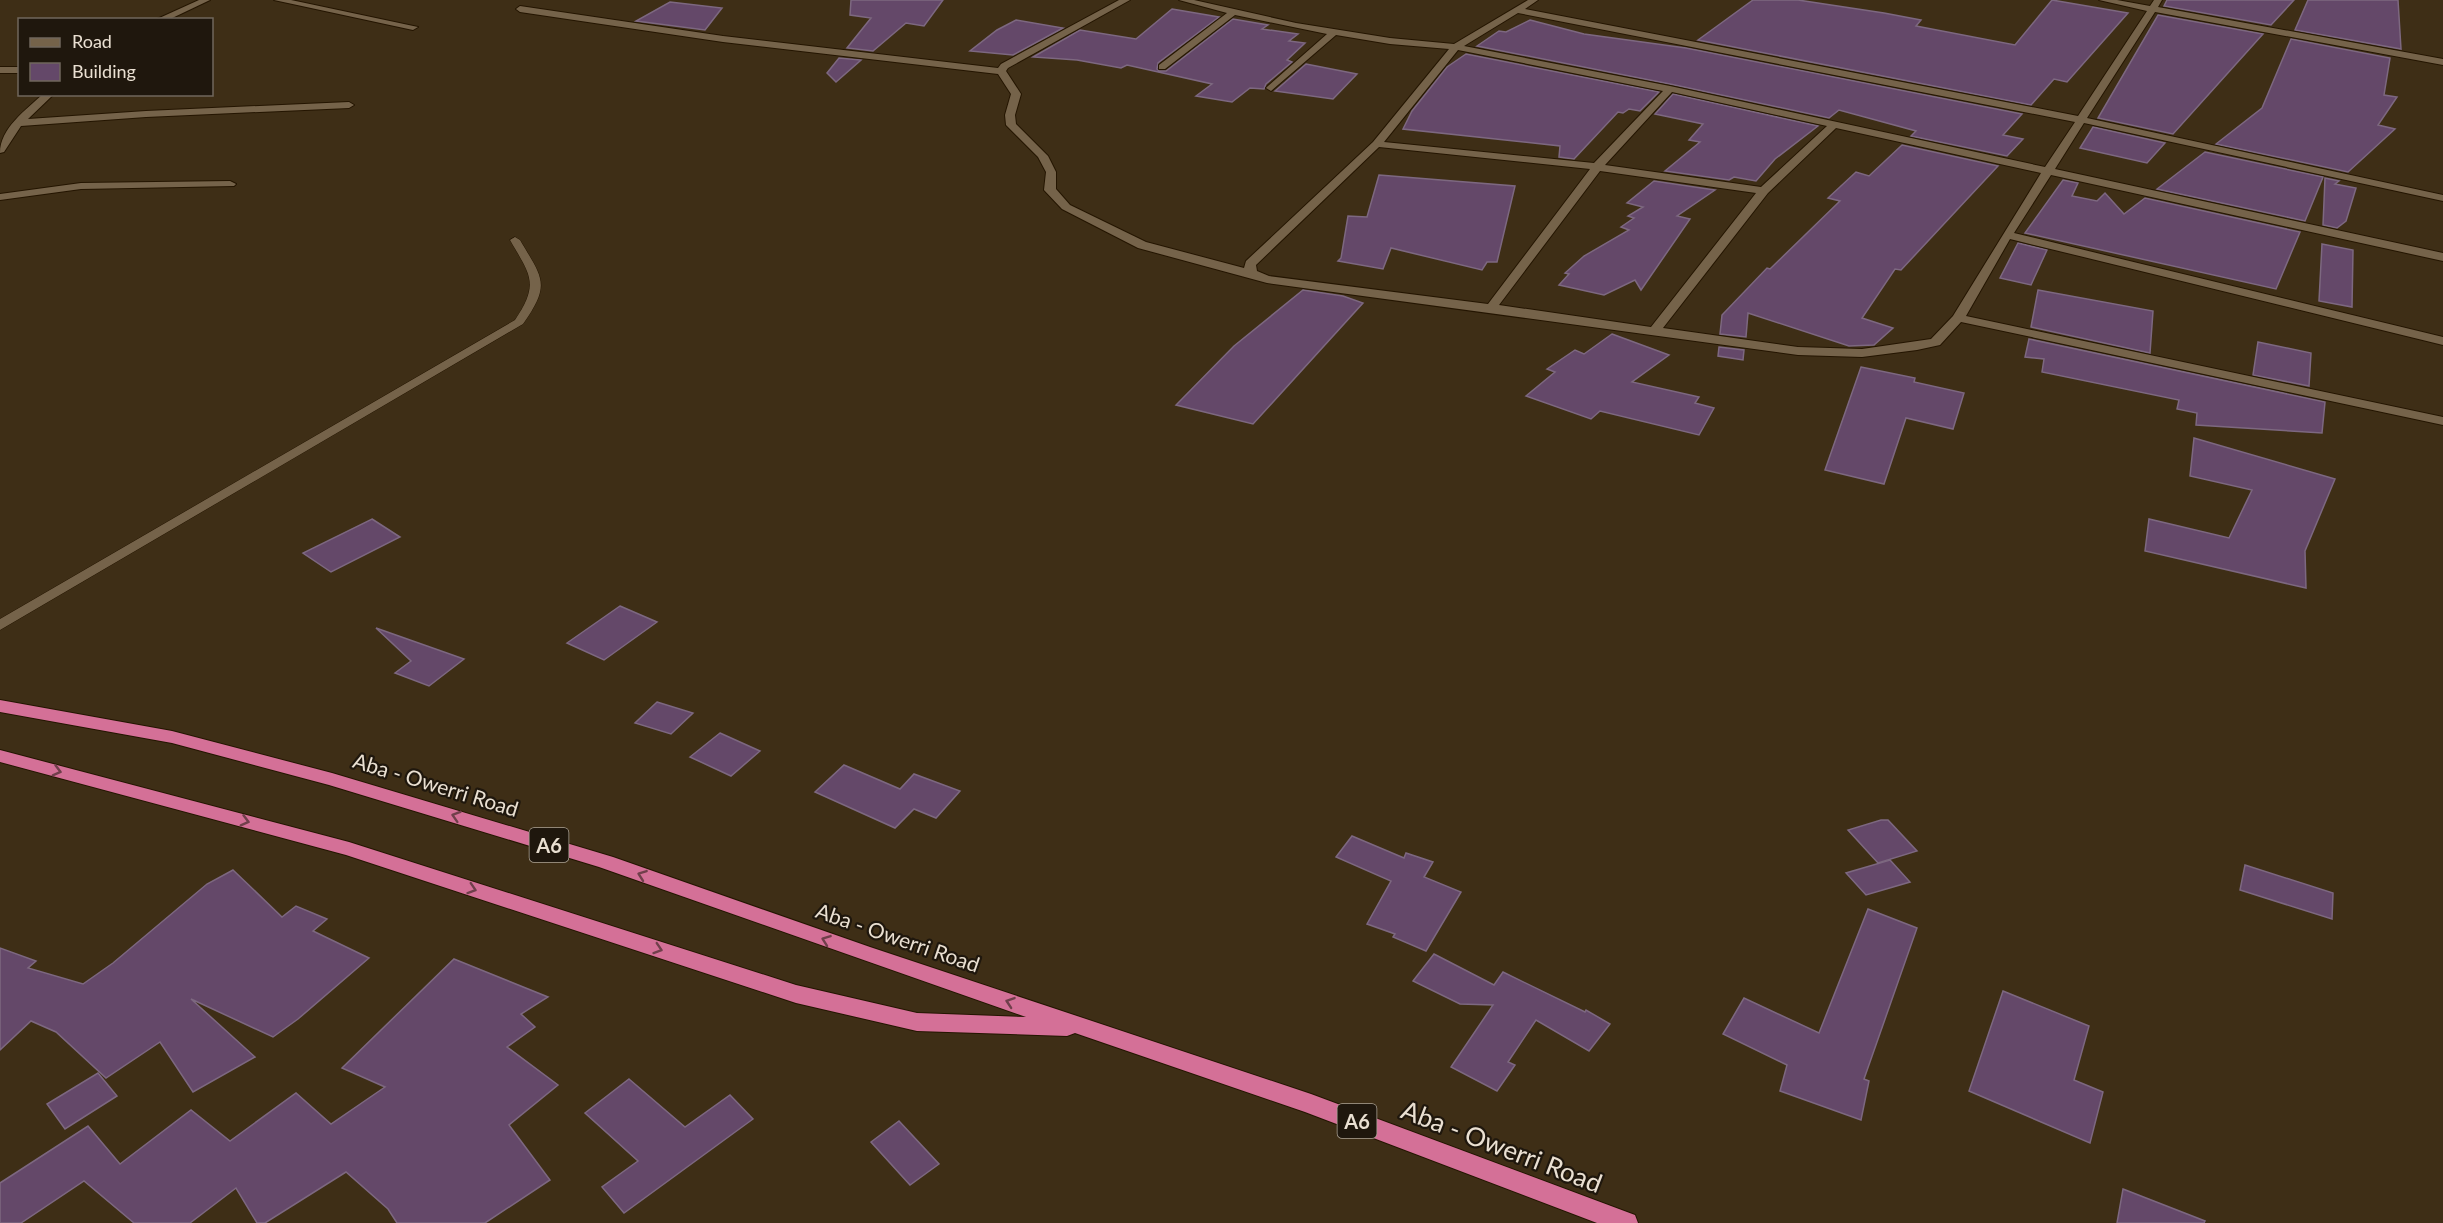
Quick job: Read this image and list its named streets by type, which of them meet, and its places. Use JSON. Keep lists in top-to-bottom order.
{
  "streets": {
    "highway": ["Aba - Owerri Road", "A6"]
  },
  "legend": ["Road", "Building"]
}
